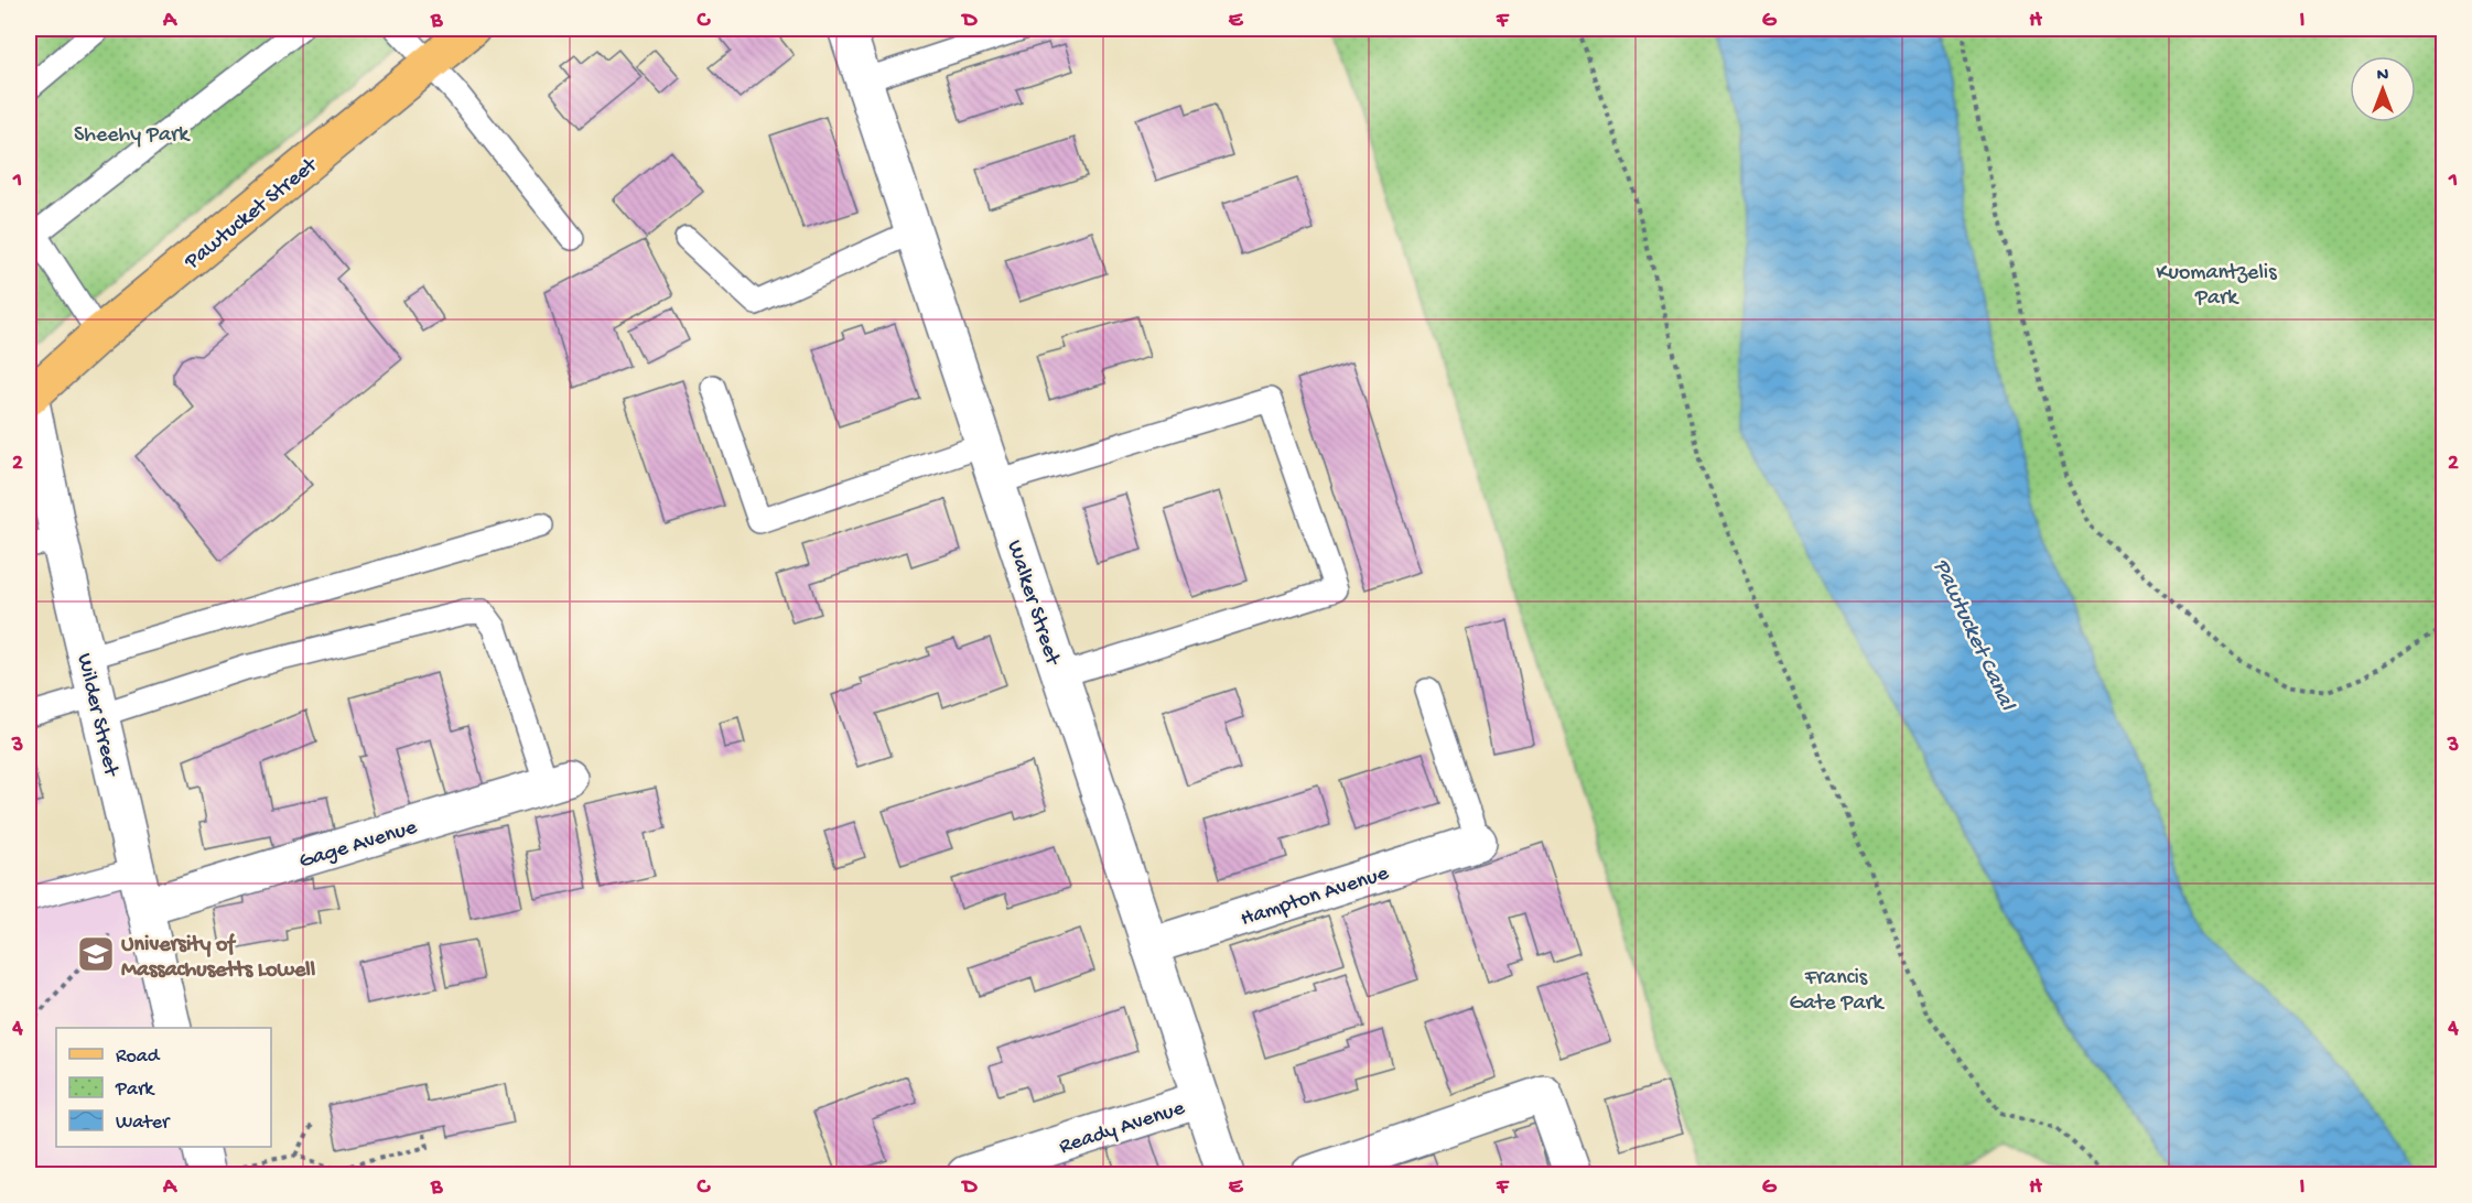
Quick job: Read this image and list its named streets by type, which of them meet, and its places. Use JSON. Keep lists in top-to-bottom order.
{
  "streets": {
    "main road": ["Pawtucket Street"],
    "street": [
      "Walker Street",
      "Wilder Street",
      "Gage Avenue",
      "Hampton Avenue",
      "Ready Avenue"
    ]
  },
  "crossings": [
    ["Pawtucket Street", "Wilder Street"],
    ["Walker Street", "Hampton Avenue"],
    ["Walker Street", "Ready Avenue"],
    ["Wilder Street", "Gage Avenue"]
  ],
  "water": ["Pawtucket Canal"],
  "parks": ["Sheehy Park", "Kuomantzelis Park", "Francis Gate Park"],
  "places": {
    "school or university": ["University of Massachusetts Lowell"]
  },
  "legend": ["Road", "Park", "Water"],
  "north": "top",
  "grid": {
    "columns": [
      "A",
      "B",
      "C",
      "D",
      "E",
      "F",
      "G",
      "H",
      "I"
    ],
    "rows": [
      "1",
      "2",
      "3",
      "4"
    ]
  }
}
